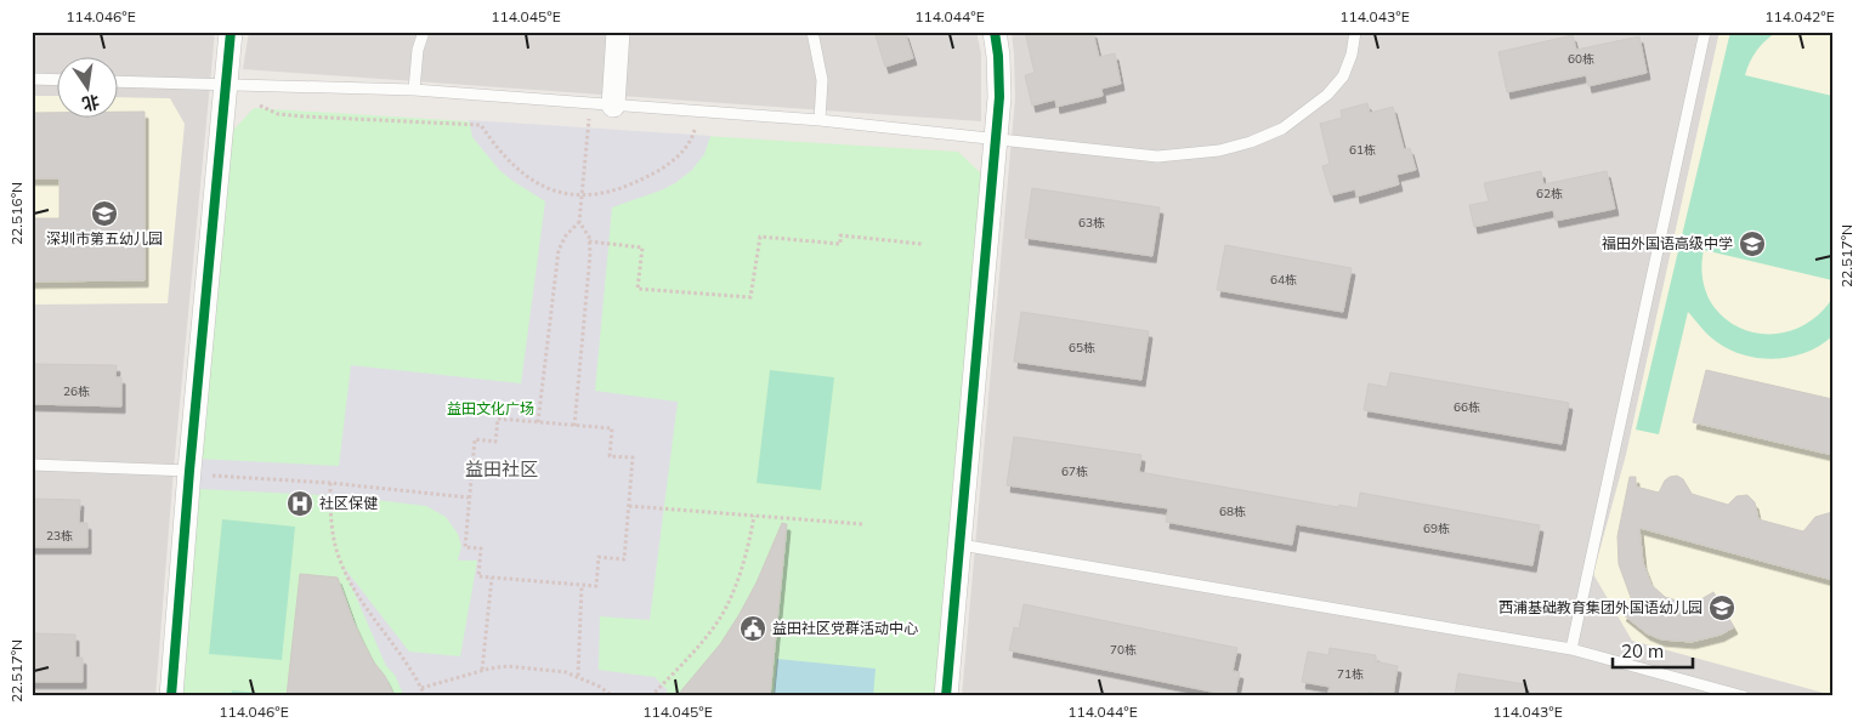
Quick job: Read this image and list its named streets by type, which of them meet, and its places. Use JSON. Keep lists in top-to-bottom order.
{
  "districts": ["益田社区"],
  "parks": ["益田文化广场"],
  "places": {
    "school or university": ["深圳市第五幼儿园", "福田外国语高级中学", "西浦基础教育集团外国语幼儿园"],
    "hospital": ["社区保健"],
    "public building": ["益田社区党群活动中心"]
  },
  "house_numbers": [
    "60栋",
    "61栋",
    "62栋",
    "63栋",
    "64栋",
    "65栋",
    "26栋",
    "66栋",
    "67栋",
    "68栋",
    "69栋",
    "23栋",
    "70栋",
    "71栋"
  ],
  "scale_bar": "20 m",
  "north": "bottom",
  "coordinates": [
    "114.046°E",
    "114.045°E",
    "114.044°E",
    "114.043°E",
    "114.042°E",
    "22.516°N",
    "22.517°N"
  ]
}
